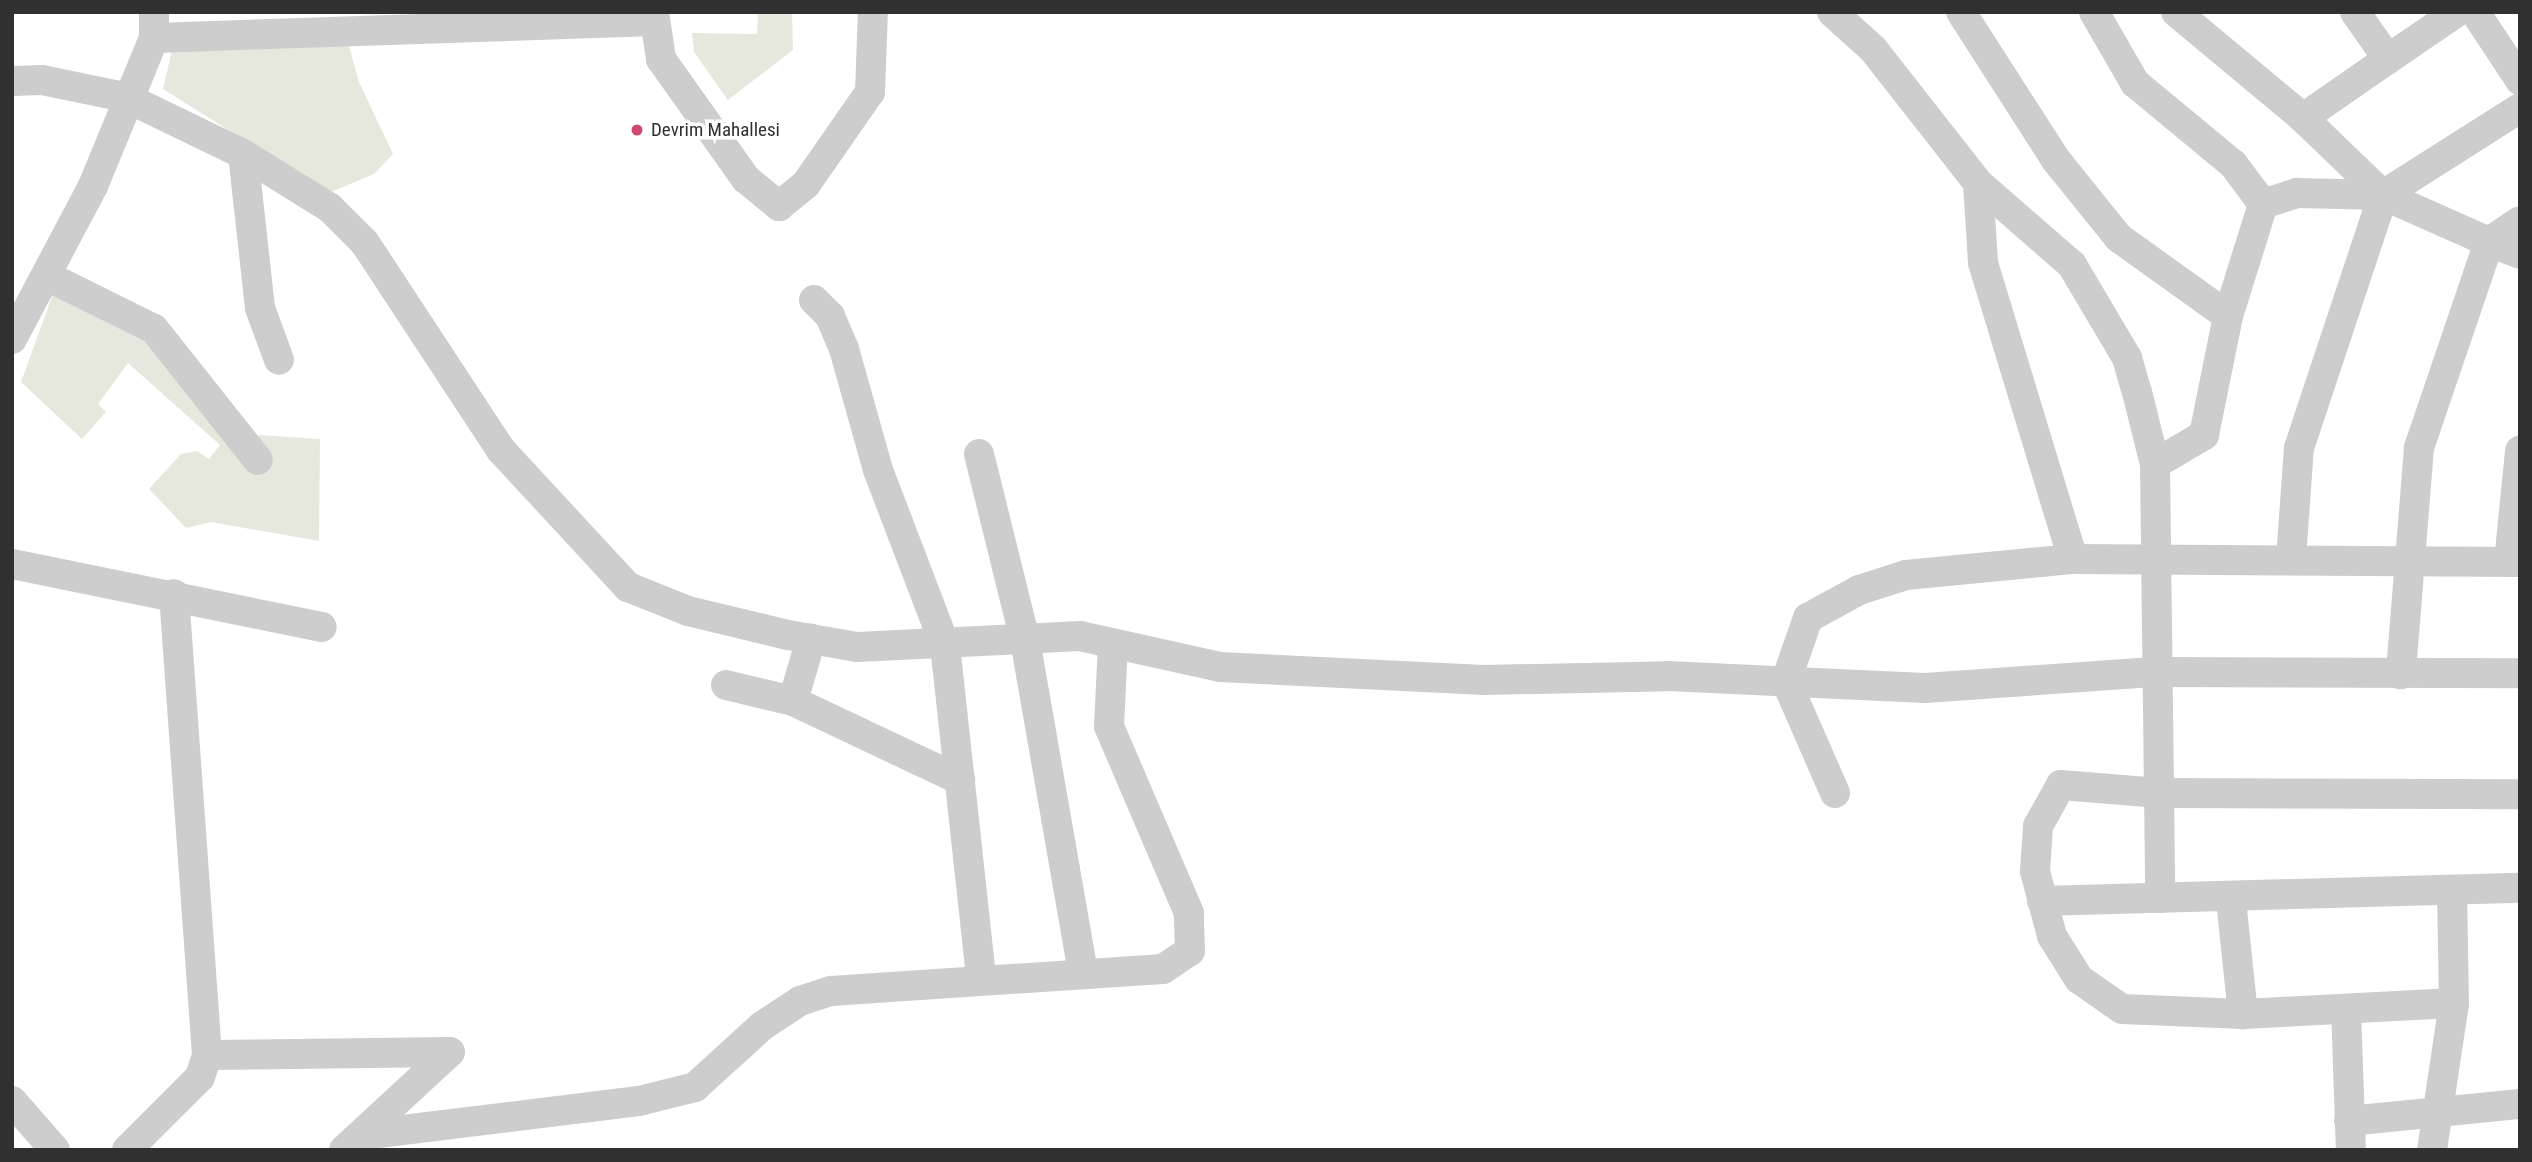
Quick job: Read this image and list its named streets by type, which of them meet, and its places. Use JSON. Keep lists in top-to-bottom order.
{
  "places": ["Devrim Mahallesi"]
}
